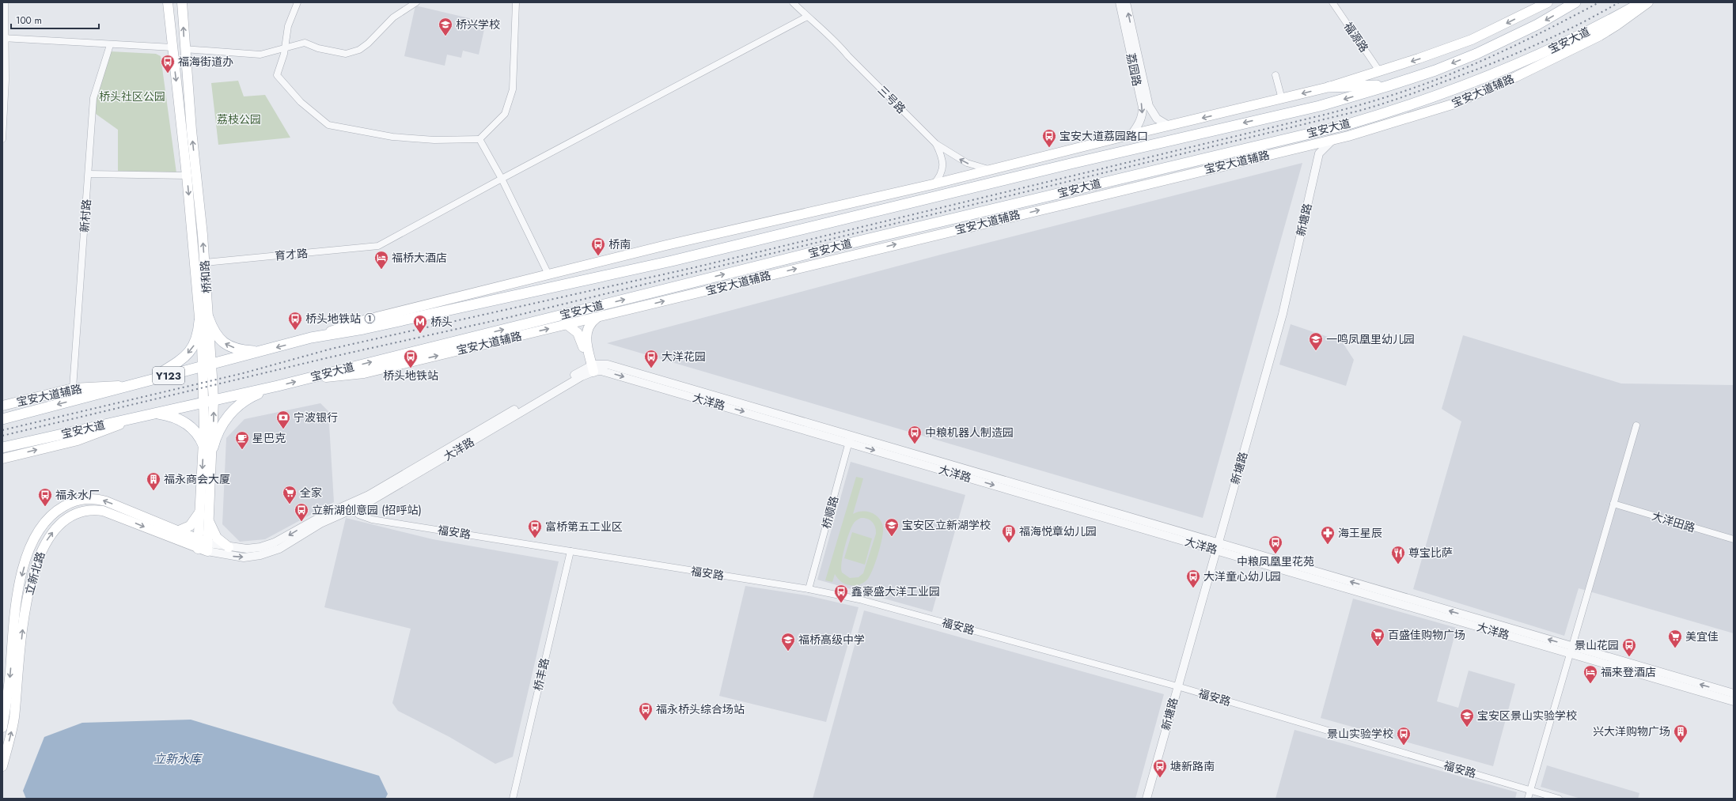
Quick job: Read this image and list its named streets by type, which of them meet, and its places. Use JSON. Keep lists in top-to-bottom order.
{
  "streets": {
    "main road": [
      "宝安大道",
      "宝安大道辅路",
      "桥和路",
      "Y123",
      "立新北路"
    ],
    "street": [
      "福源路",
      "荔园路",
      "三号路",
      "新村路",
      "新塘路",
      "育才路",
      "大洋路",
      "桥顺路",
      "大洋田路",
      "福安路",
      "桥丰路"
    ]
  },
  "crossings": [
    ["宝安大道", "宝安大道辅路"],
    ["宝安大道", "桥和路"],
    ["宝安大道辅路", "新村路"],
    ["宝安大道辅路", "新塘路"],
    ["宝安大道辅路", "Y123"],
    ["新塘路", "大洋路"],
    ["新塘路", "福安路"],
    ["育才路", "桥和路"],
    ["桥和路", "Y123"],
    ["桥和路", "大洋路"],
    ["桥和路", "立新北路"],
    ["大洋路", "桥顺路"],
    ["大洋路", "福安路"],
    ["大洋路", "立新北路"],
    ["桥顺路", "福安路"],
    ["福安路", "桥丰路"]
  ],
  "water": ["立新水库"],
  "parks": ["桥头社区公园", "荔枝公园"],
  "places": {
    "school or university": [
      "桥兴学校",
      "一鸣凤凰里幼儿园",
      "宝安区立新湖学校",
      "福桥高级中学",
      "宝安区景山实验学校"
    ],
    "bus stop": [
      "福海街道办",
      "宝安大道荔园路口",
      "桥南",
      "桥头地铁站 ①",
      "桥头地铁站",
      "大洋花园",
      "中粮机器人制造园",
      "福永水厂",
      "立新湖创意园 (招呼站)",
      "富桥第五工业区",
      "中粮凤凰里花苑",
      "大洋童心幼儿园",
      "鑫豪盛大洋工业园",
      "景山花园",
      "福永桥头综合场站",
      "景山实验学校",
      "塘新路南"
    ],
    "hotel": ["福桥大酒店", "福来登酒店"],
    "metro station": ["桥头"],
    "bank": ["宁波银行"],
    "cafe": ["星巴克"],
    "building": ["福永商会大厦", "福海悦章幼儿园", "兴大洋购物广场"],
    "supermarket": ["全家", "百盛佳购物广场", "美宜佳"],
    "pharmacy": ["海王星辰"],
    "restaurant": ["尊宝比萨"]
  },
  "scale_bar": "100 m"
}
